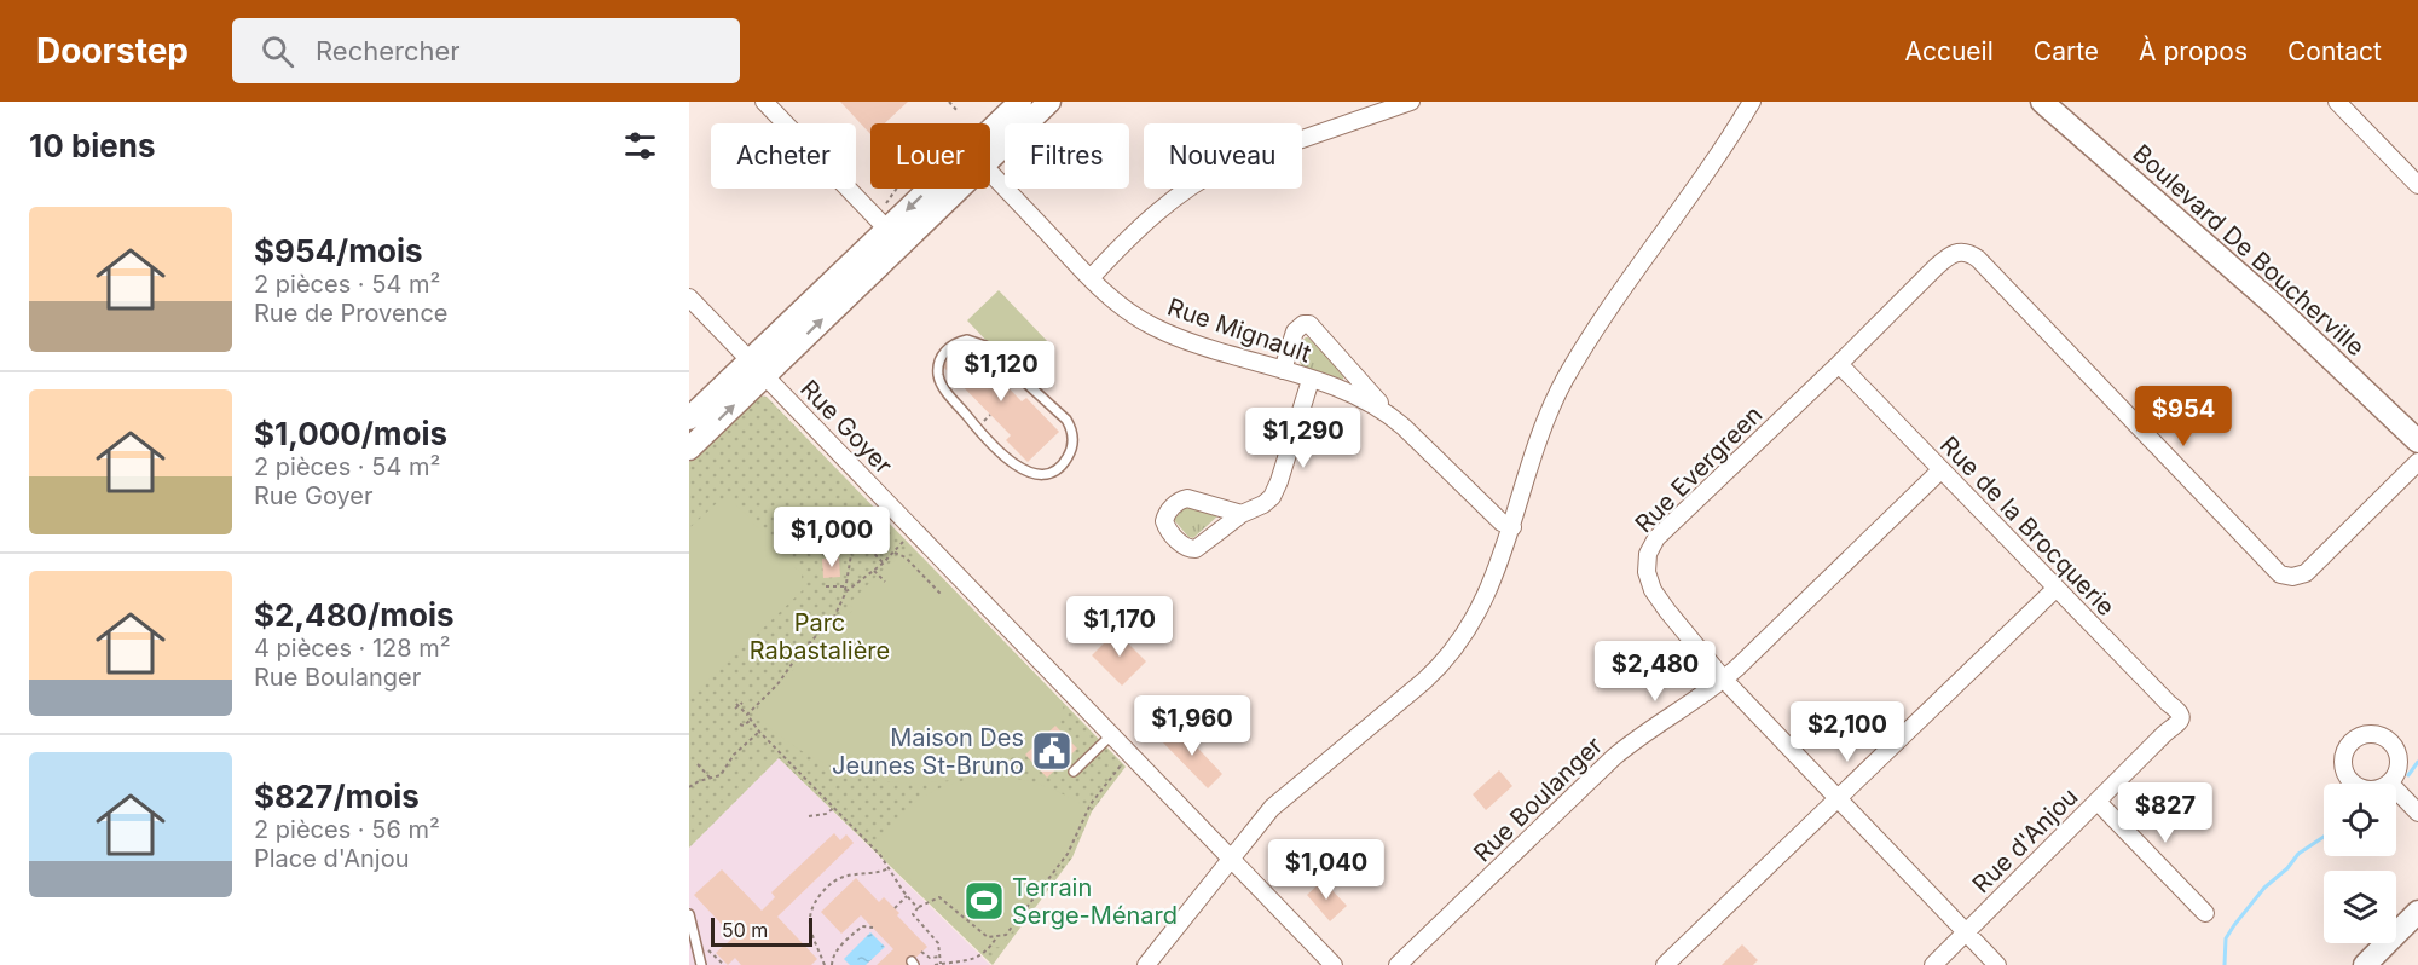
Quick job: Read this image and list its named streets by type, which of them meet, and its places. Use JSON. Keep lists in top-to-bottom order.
{
  "streets": {
    "street": [
      "Boulevard De Boucherville",
      "Rue Mignault",
      "Rue Goyer",
      "Rue Evergreen",
      "Rue de la Brocquerie",
      "Rue Boulanger",
      "Rue d'Anjou"
    ]
  },
  "crossings": [
    ["Rue Evergreen", "Rue de la Brocquerie"],
    ["Rue Evergreen", "Rue Boulanger"],
    ["Rue Evergreen", "Rue d'Anjou"],
    ["Rue de la Brocquerie", "Rue Boulanger"],
    ["Rue de la Brocquerie", "Rue d'Anjou"]
  ],
  "parks": ["Parc Rabastalière"],
  "places": {
    "public building": ["Maison Des Jeunes St-Bruno"],
    "sports": ["Terrain Serge-Ménard"]
  },
  "scale_bar": "50 m",
  "page": {
    "header": "Doorstep",
    "search": "Rechercher",
    "nav": [
      "Accueil",
      "Carte",
      "À propos",
      "Contact"
    ],
    "heading": "10 biens",
    "chip": [
      "Acheter",
      "Louer",
      "Filtres",
      "Nouveau"
    ],
    "list": [
      {
        "name": "$954/mois",
        "note": "2 pièces · 54 m² · Rue de Provence"
      },
      {
        "name": "$1,000/mois",
        "note": "2 pièces · 54 m² · Rue Goyer"
      },
      {
        "name": "$2,480/mois",
        "note": "4 pièces · 128 m² · Rue Boulanger"
      },
      {
        "name": "$827/mois",
        "note": "2 pièces · 56 m² · Place d'Anjou"
      }
    ],
    "price": [
      "$1,120",
      "$954",
      "$1,290",
      "$1,000",
      "$1,170",
      "$2,480",
      "$1,960",
      "$2,100",
      "$827",
      "$1,040"
    ],
    "scale": "50 m"
  }
}
